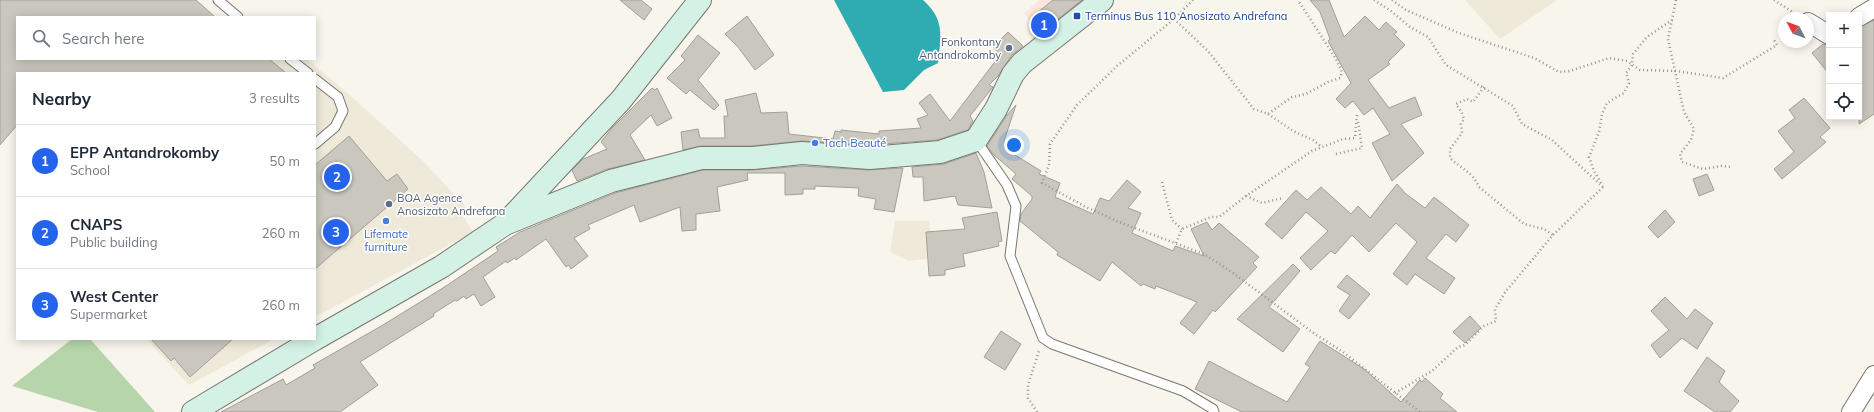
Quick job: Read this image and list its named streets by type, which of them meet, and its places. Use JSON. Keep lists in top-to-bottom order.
{
  "places": {
    "transit": ["Terminus Bus 110 Anosizato Andrefana"],
    "other": [
      "Fonkontany Antandrokomby",
      "Tach Beauté",
      "BOA Agence Anosizato Andrefana",
      "Lifemate furniture"
    ]
  },
  "north": "top left",
  "page": {
    "pins": ["1", "2", "3"],
    "map_buttons": ["+", "−"],
    "search": "Search here",
    "heading": ["Nearby", "3 results"],
    "list": [
      {
        "mark": "1",
        "name": "EPP Antandrokomby",
        "note": "School",
        "value": "50 m"
      },
      {
        "mark": "2",
        "name": "CNAPS",
        "note": "Public building",
        "value": "260 m"
      },
      {
        "mark": "3",
        "name": "West Center",
        "note": "Supermarket",
        "value": "260 m"
      }
    ]
  }
}
